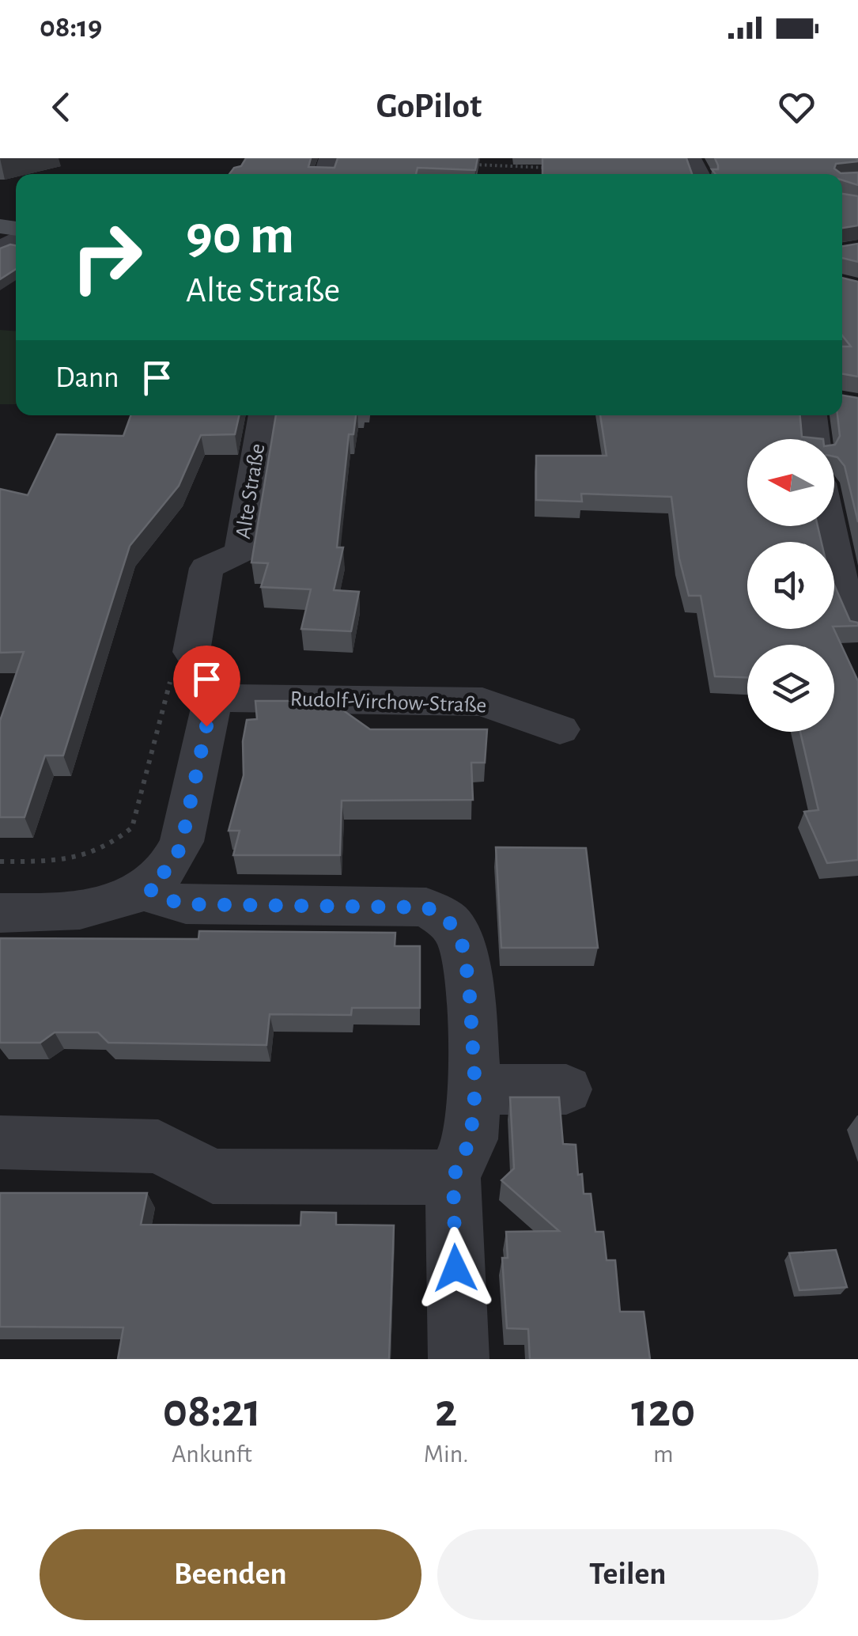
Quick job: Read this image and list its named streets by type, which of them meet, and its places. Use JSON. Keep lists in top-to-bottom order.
{
  "streets": {
    "street": ["Alte Straße", "Rudolf-Virchow-Straße"]
  },
  "north": "left",
  "page": {
    "status": "08:19",
    "header": "GoPilot",
    "turn": ["90 m", "Alte Straße"],
    "then": "Dann",
    "eta": [
      "08:21",
      "Ankunft",
      "2",
      "Min.",
      "120",
      "m"
    ],
    "buttons": ["Beenden", "Teilen"]
  }
}
